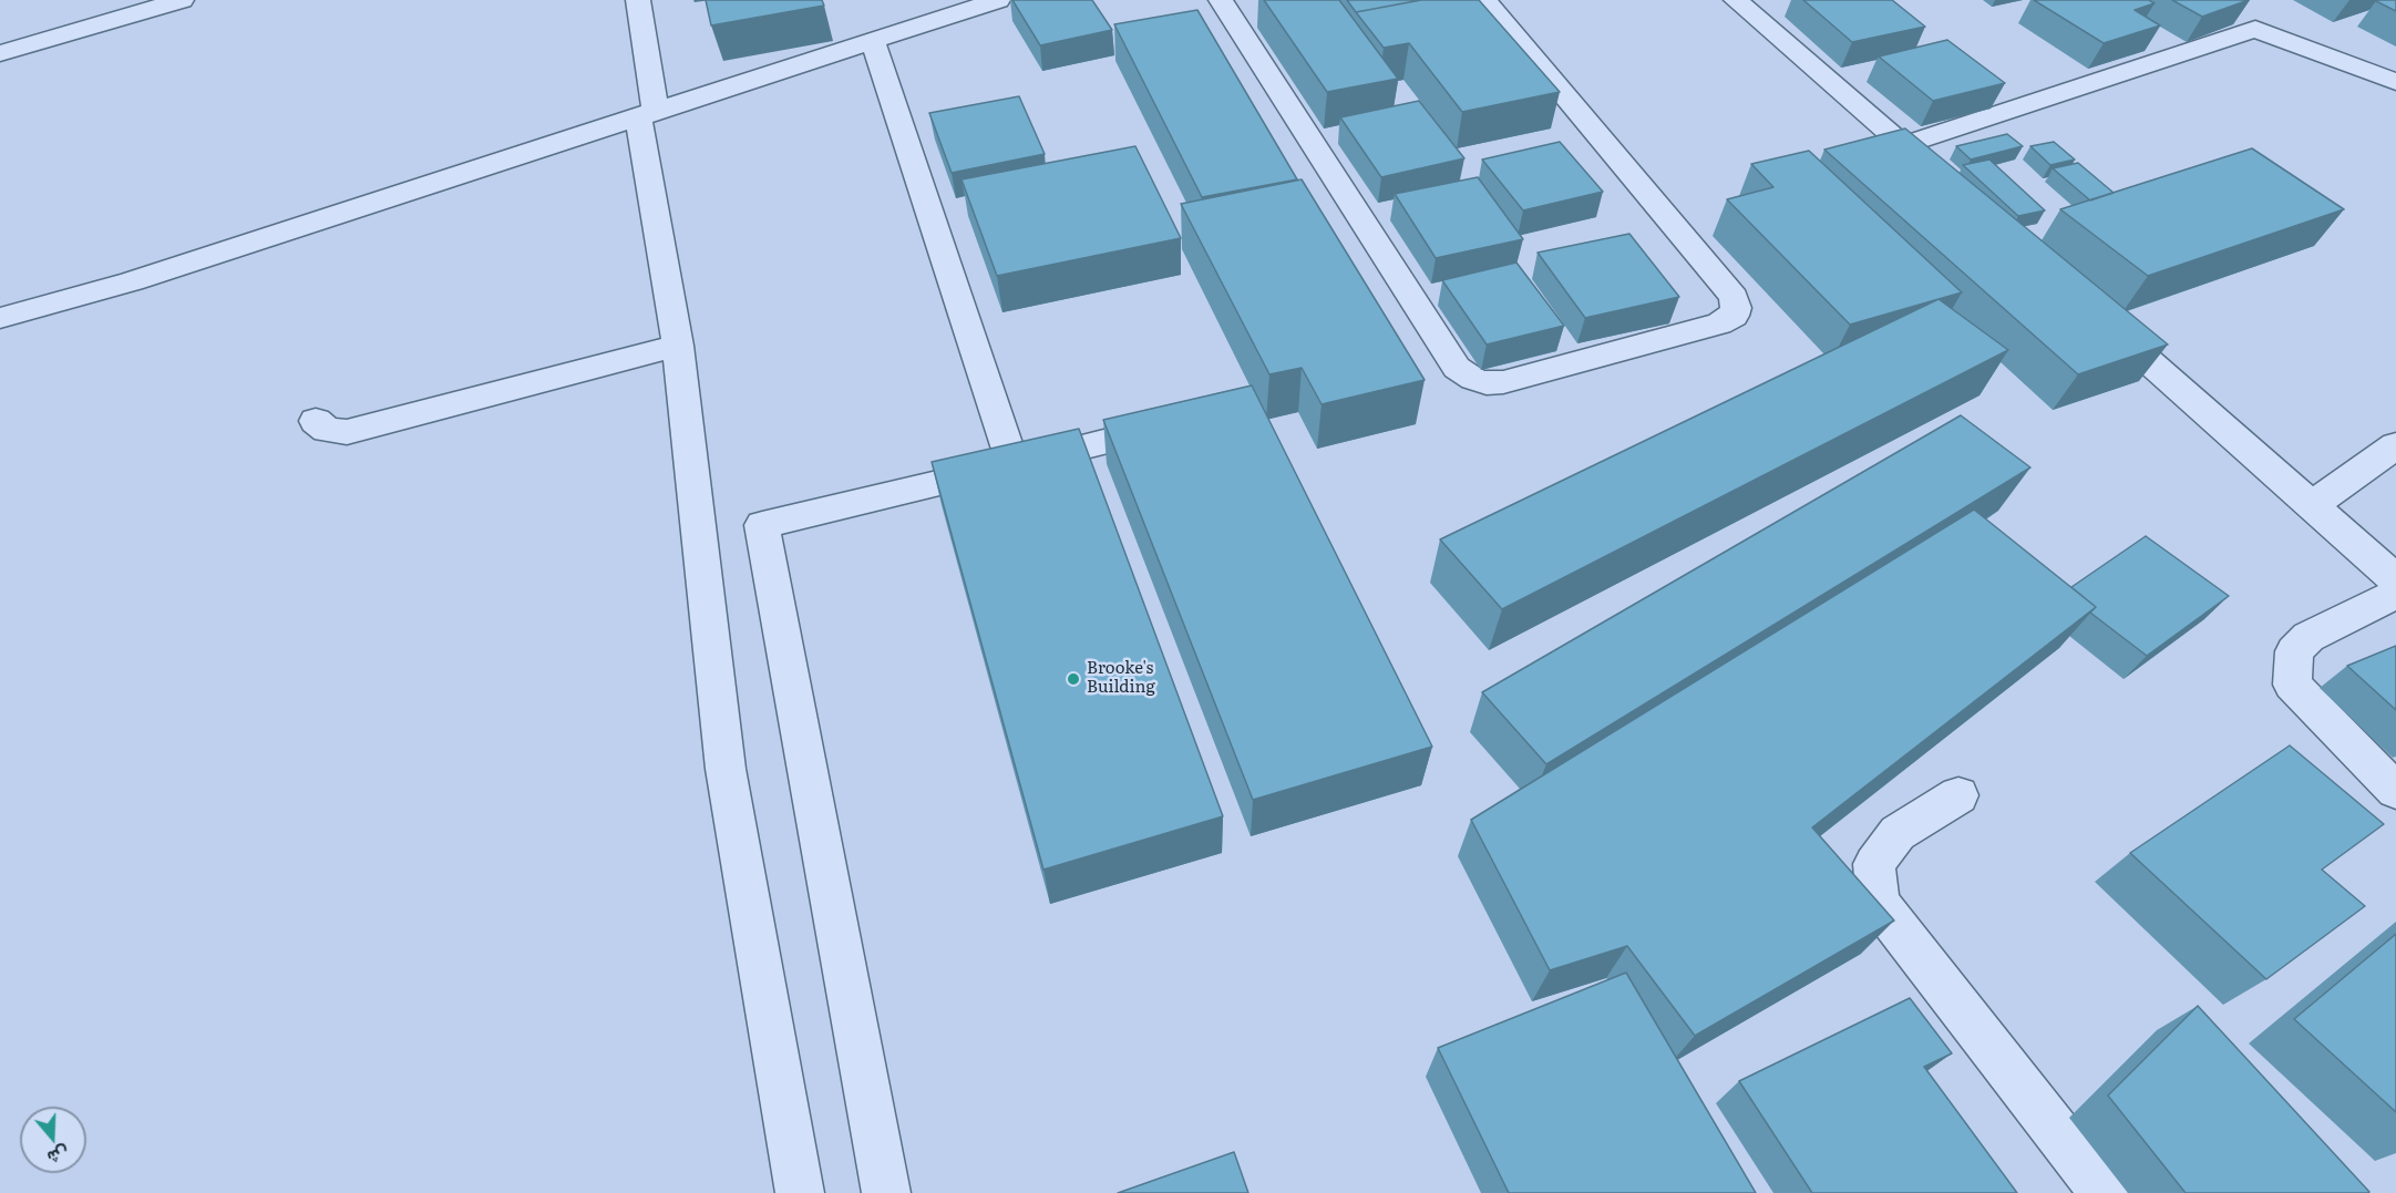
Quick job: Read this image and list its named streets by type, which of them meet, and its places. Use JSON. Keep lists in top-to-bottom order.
{
  "places": ["Brooke's Building"],
  "north": "bottom"
}
